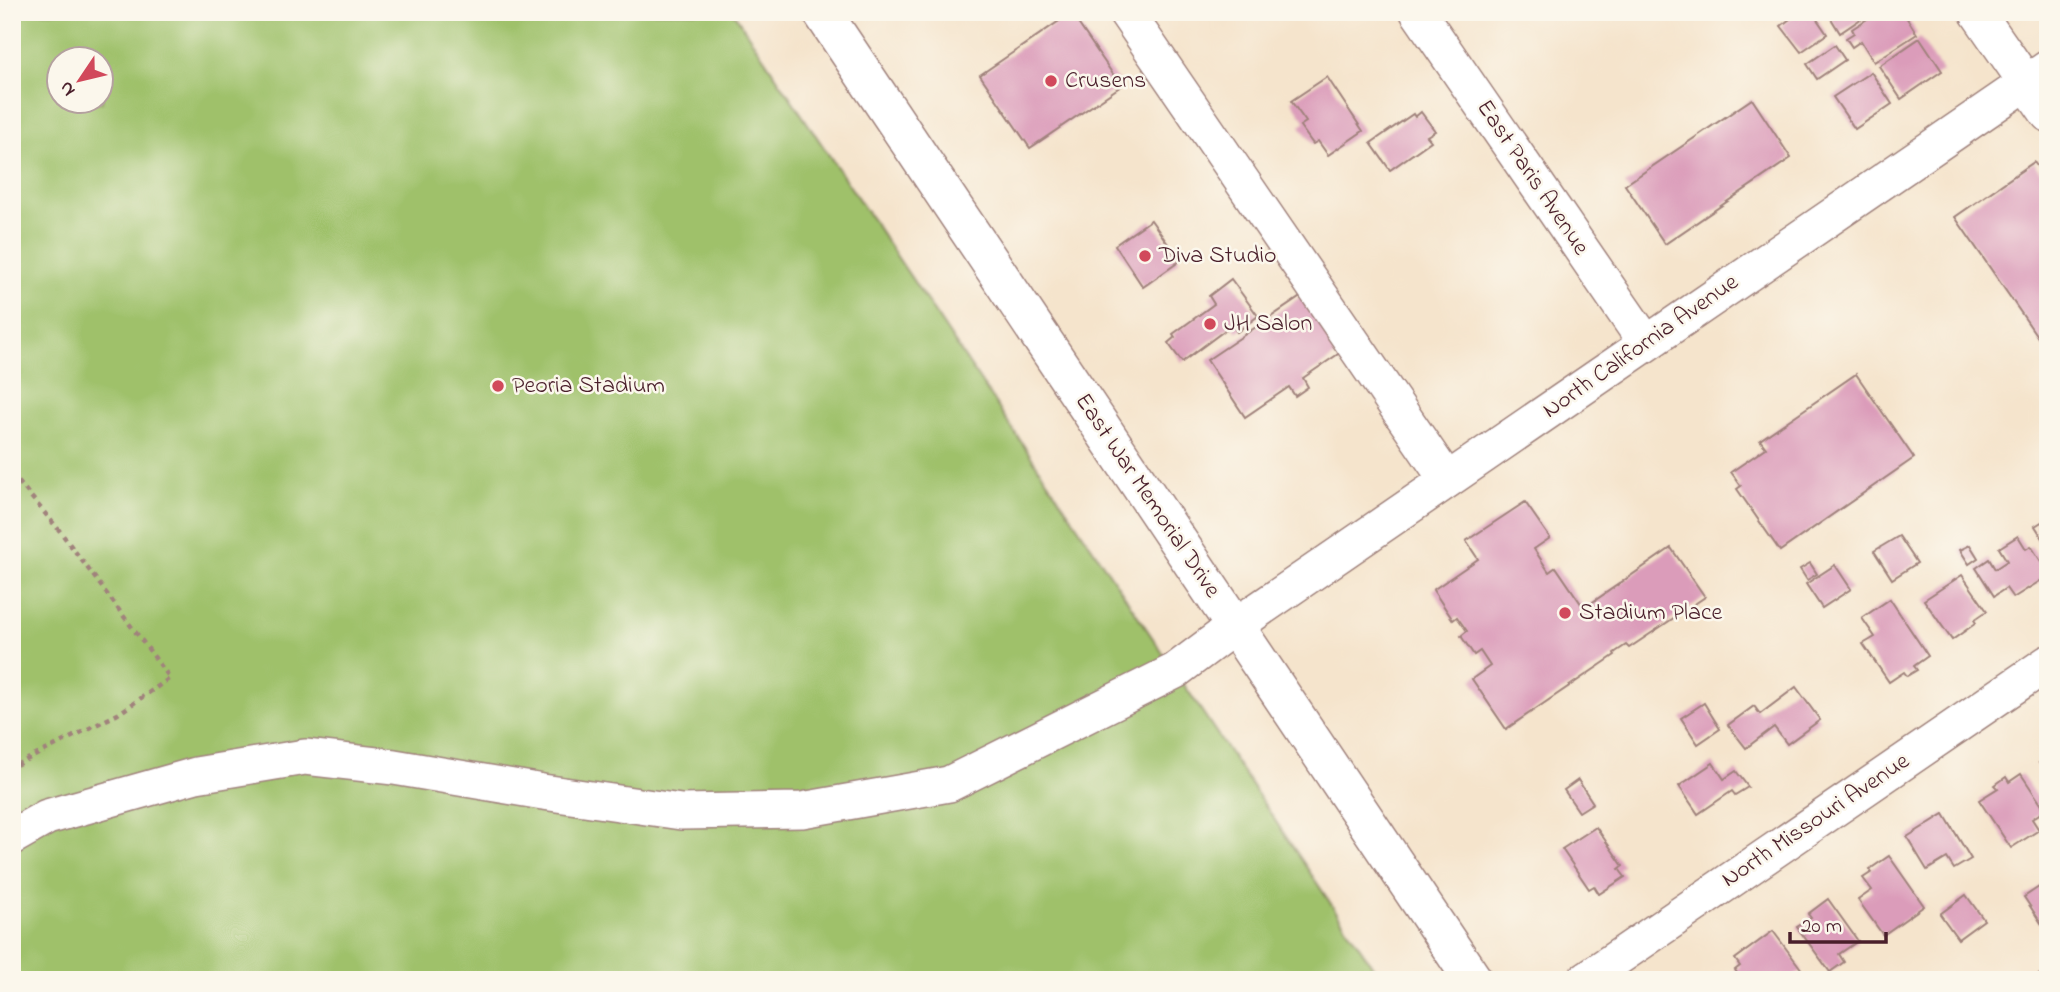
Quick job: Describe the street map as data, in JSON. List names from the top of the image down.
{
  "streets": {
    "highway": ["East War Memorial Drive"],
    "street": ["East Paris Avenue", "North California Avenue", "North Missouri Avenue"]
  },
  "crossings": [
    ["East Paris Avenue", "North California Avenue"],
    ["North California Avenue", "East War Memorial Drive"]
  ],
  "places": [
    "Crusens",
    "Diva Studio",
    "JH Salon",
    "Peoria Stadium",
    "Stadium Place"
  ],
  "scale_bar": "20 m",
  "north": "bottom left"
}
